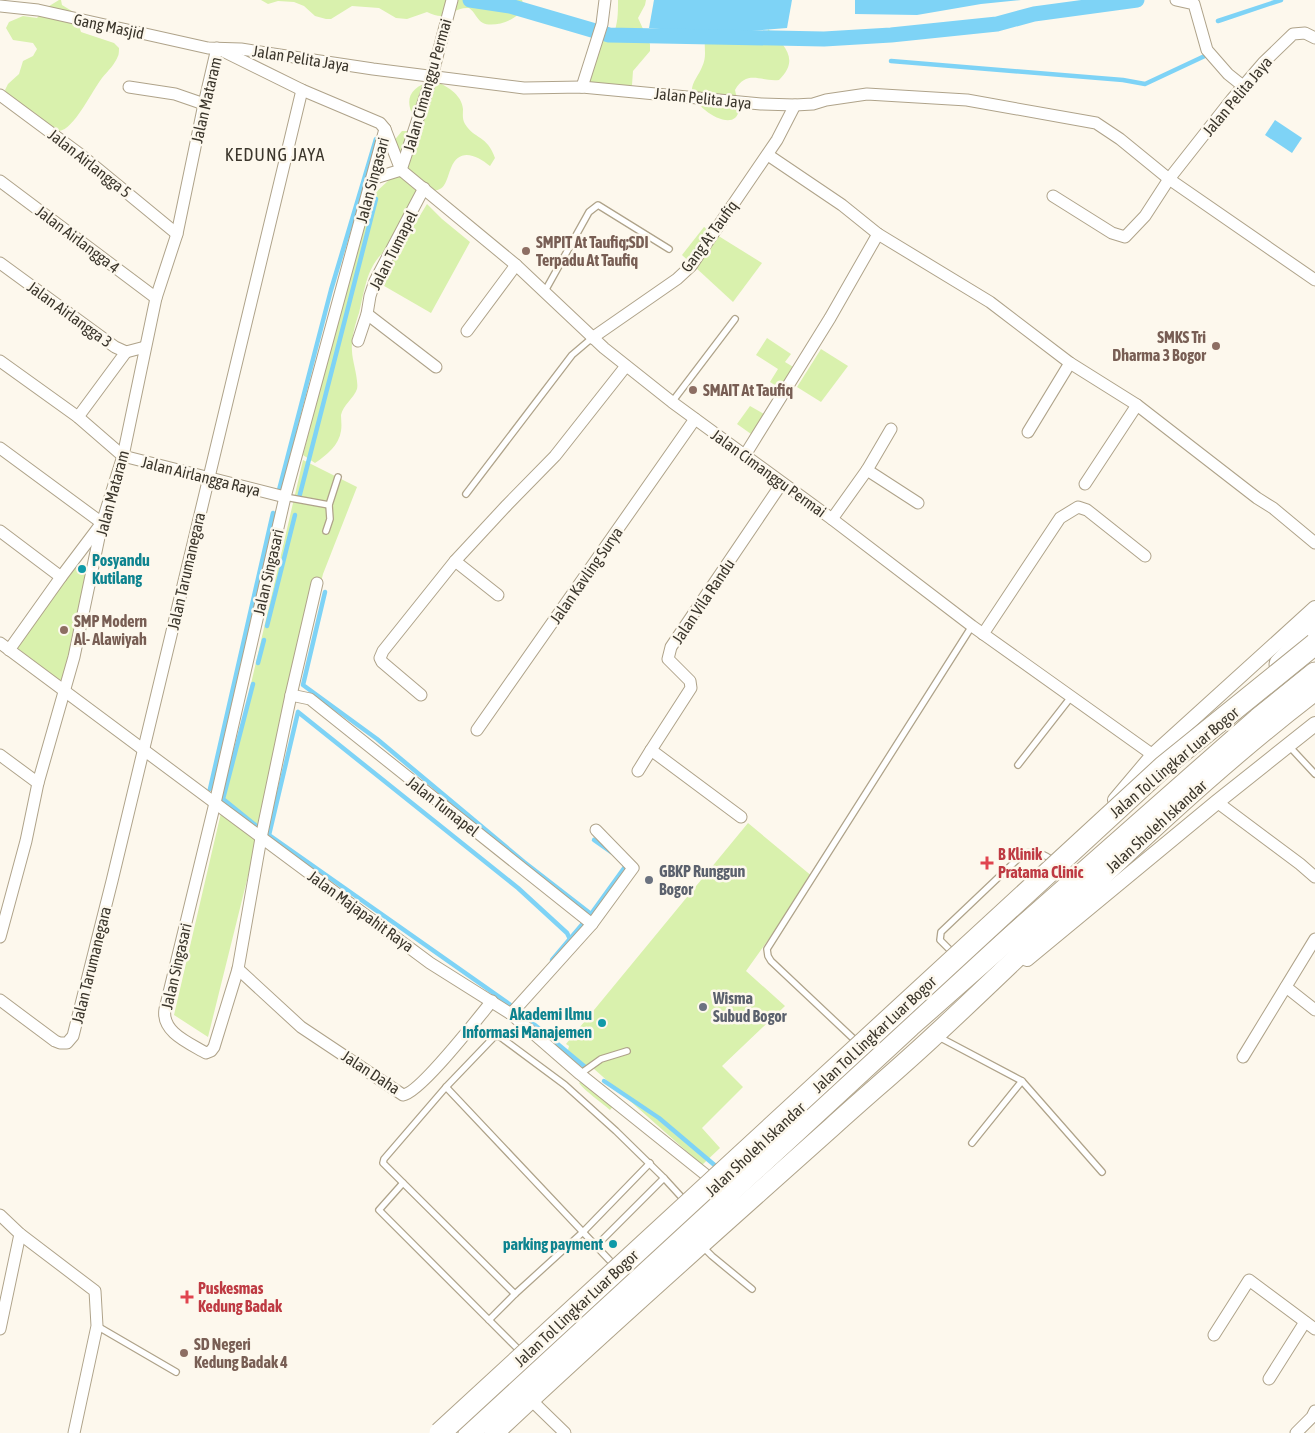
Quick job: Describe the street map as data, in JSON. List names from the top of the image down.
{
  "streets": {
    "highway": ["Jalan Tol Lingkar Luar Bogor", "Jalan Sholeh Iskandar"],
    "street": [
      "Gang Masjid",
      "Jalan Pelita Jaya",
      "Jalan Cimanggu Permai",
      "Jalan Mataram",
      "Jalan Airlangga 5",
      "Jalan Singasari",
      "Gang At Taufiq",
      "Jalan Airlangga 4",
      "Jalan Tumapel",
      "Jalan Airlangga 3",
      "Jalan Airlangga Raya",
      "Jalan Tarumanegara",
      "Jalan Kavling Surya",
      "Jalan Vila Randu",
      "Jalan Majapahit Raya",
      "Jalan Daha"
    ]
  },
  "crossings": [
    ["Gang Masjid", "Jalan Pelita Jaya"],
    ["Gang Masjid", "Jalan Mataram"],
    ["Jalan Pelita Jaya", "Jalan Cimanggu Permai"],
    ["Jalan Pelita Jaya", "Jalan Mataram"],
    ["Jalan Pelita Jaya", "Gang At Taufiq"],
    ["Jalan Cimanggu Permai", "Jalan Singasari"],
    ["Jalan Cimanggu Permai", "Gang At Taufiq"],
    ["Jalan Cimanggu Permai", "Jalan Tumapel"],
    ["Jalan Cimanggu Permai", "Jalan Kavling Surya"],
    ["Jalan Cimanggu Permai", "Jalan Vila Randu"],
    ["Jalan Mataram", "Jalan Airlangga 5"],
    ["Jalan Mataram", "Jalan Airlangga 4"],
    ["Jalan Mataram", "Jalan Airlangga 3"],
    ["Jalan Mataram", "Jalan Airlangga Raya"],
    ["Jalan Mataram", "Jalan Majapahit Raya"],
    ["Jalan Singasari", "Jalan Airlangga Raya"],
    ["Jalan Singasari", "Jalan Majapahit Raya"],
    ["Jalan Singasari", "Jalan Daha"],
    ["Jalan Airlangga Raya", "Jalan Tarumanegara"],
    ["Jalan Tarumanegara", "Jalan Majapahit Raya"],
    ["Jalan Sholeh Iskandar", "Jalan Majapahit Raya"],
    ["Jalan Majapahit Raya", "Jalan Daha"]
  ],
  "districts": ["KEDUNG JAYA"],
  "places": {
    "other": [
      "SMPIT At Taufiq;SDI Terpadu At Taufiq",
      "SMKS Tri Dharma 3 Bogor",
      "SMAIT At Taufiq",
      "Posyandu Kutilang",
      "SMP Modern Al- Alawiyah",
      "GBKP Runggun Bogor",
      "Wisma Subud Bogor",
      "Akademi Ilmu Informasi Manajemen",
      "parking payment",
      "SD Negeri Kedung Badak 4"
    ],
    "health": ["B Klinik Pratama Clinic", "Puskesmas Kedung Badak"]
  }
}
